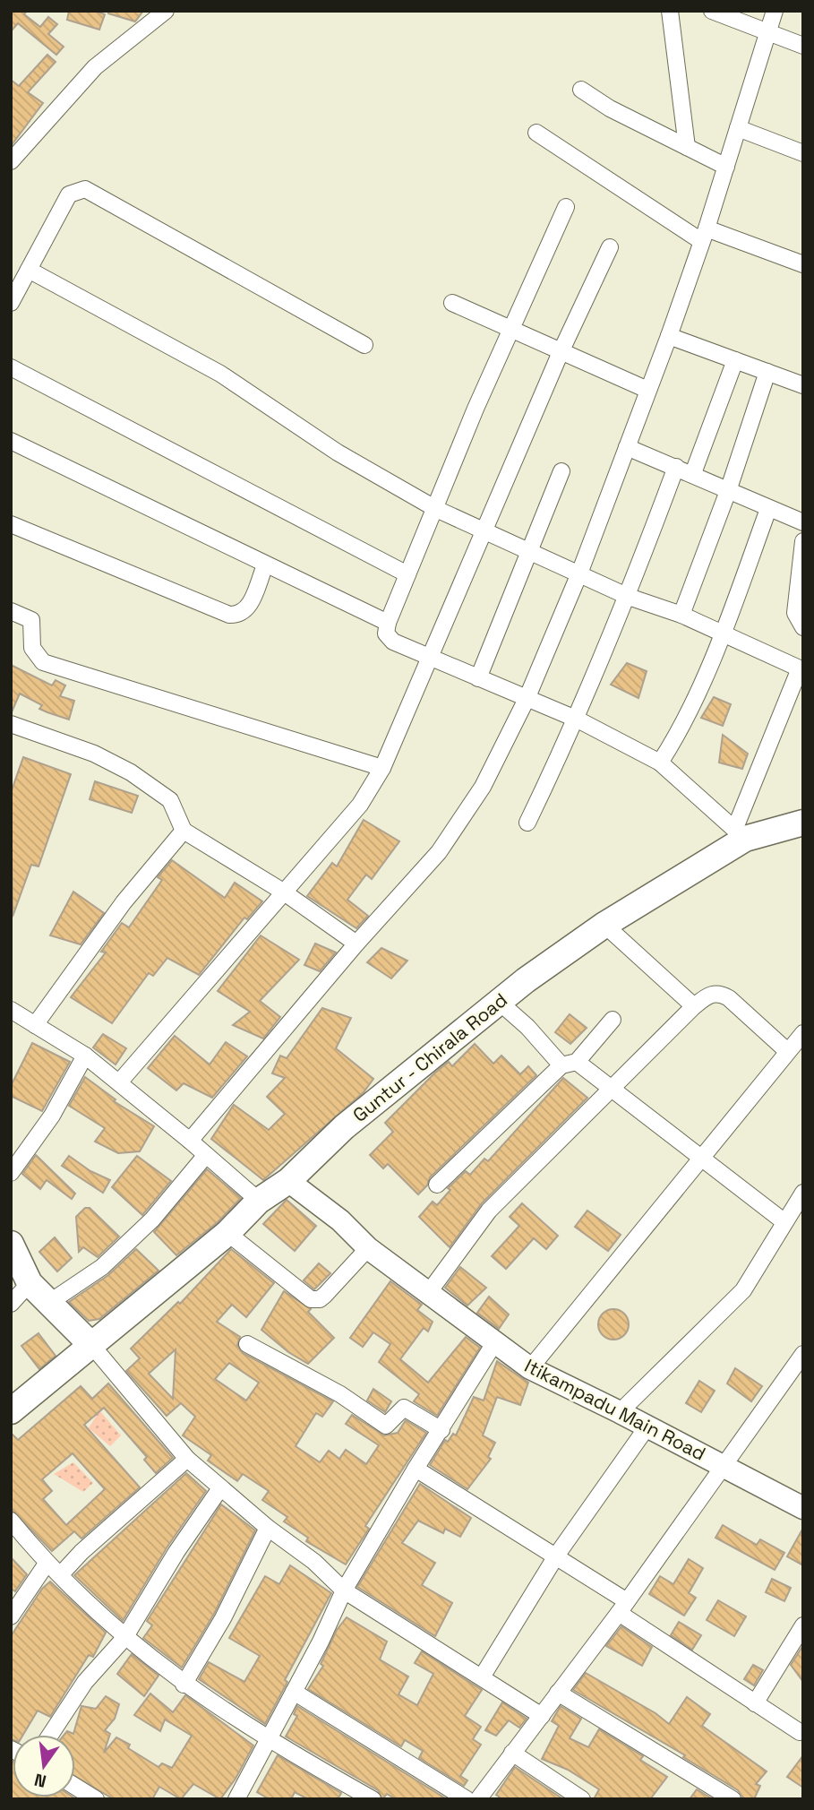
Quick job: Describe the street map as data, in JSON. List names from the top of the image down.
{
  "streets": {
    "main road": ["Guntur - Chirala Road"],
    "street": ["Itikampadu Main Road"]
  },
  "crossings": [
    ["Guntur - Chirala Road", "Itikampadu Main Road"]
  ],
  "north": "bottom"
}
